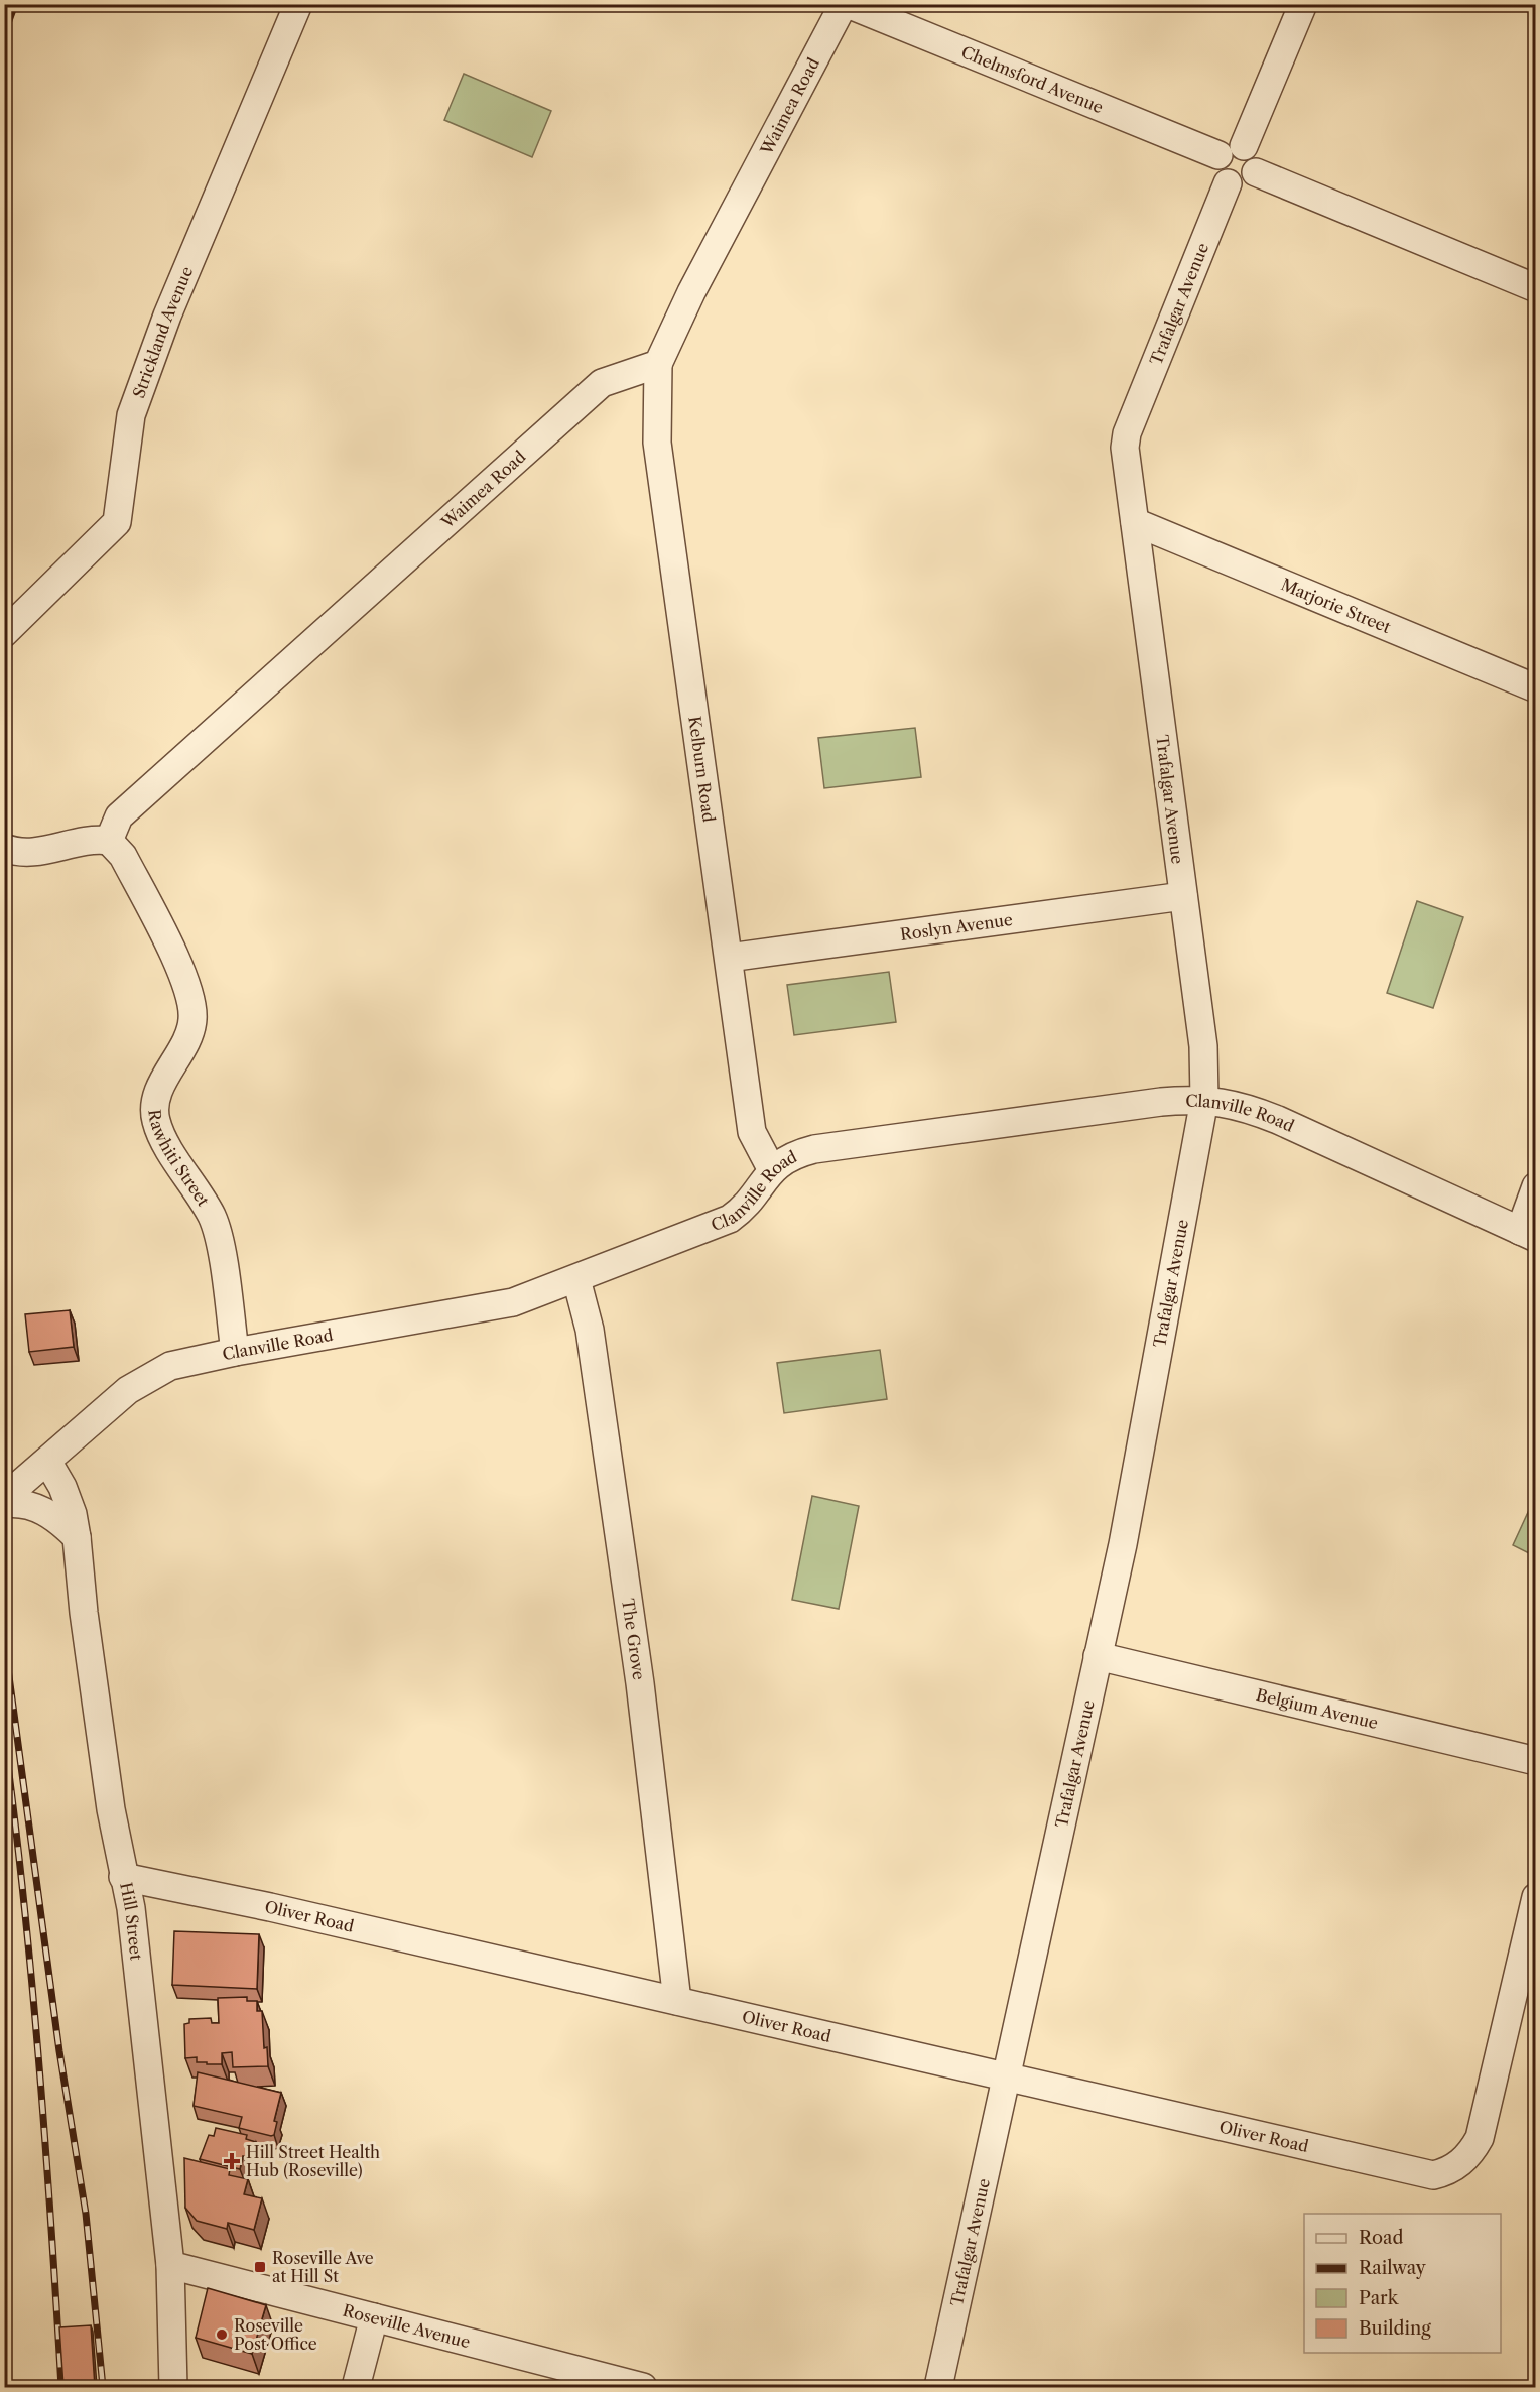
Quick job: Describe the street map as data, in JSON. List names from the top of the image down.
{
  "streets": {
    "street": [
      "Chelmsford Avenue",
      "Waimea Road",
      "Trafalgar Avenue",
      "Strickland Avenue",
      "Marjorie Street",
      "Kelburn Road",
      "Roslyn Avenue",
      "Clanville Road",
      "Rawhiti Street",
      "The Grove",
      "Belgium Avenue",
      "Oliver Road",
      "Hill Street",
      "Roseville Avenue"
    ]
  },
  "crossings": [
    ["Chelmsford Avenue", "Waimea Road"],
    ["Chelmsford Avenue", "Trafalgar Avenue"],
    ["Waimea Road", "Kelburn Road"],
    ["Waimea Road", "Rawhiti Street"],
    ["Trafalgar Avenue", "Marjorie Street"],
    ["Trafalgar Avenue", "Roslyn Avenue"],
    ["Trafalgar Avenue", "Clanville Road"],
    ["Trafalgar Avenue", "Belgium Avenue"],
    ["Trafalgar Avenue", "Oliver Road"],
    ["Kelburn Road", "Roslyn Avenue"],
    ["Kelburn Road", "Clanville Road"],
    ["Clanville Road", "Rawhiti Street"],
    ["Clanville Road", "The Grove"],
    ["Clanville Road", "Hill Street"],
    ["The Grove", "Oliver Road"],
    ["Oliver Road", "Hill Street"],
    ["Hill Street", "Roseville Avenue"]
  ],
  "places": {
    "health": ["Hill Street Health Hub (Roseville)"],
    "transit": ["Roseville Ave at Hill St"],
    "other": ["Roseville Post Office"]
  },
  "legend": [
    "Road",
    "Railway",
    "Park",
    "Building"
  ]
}
